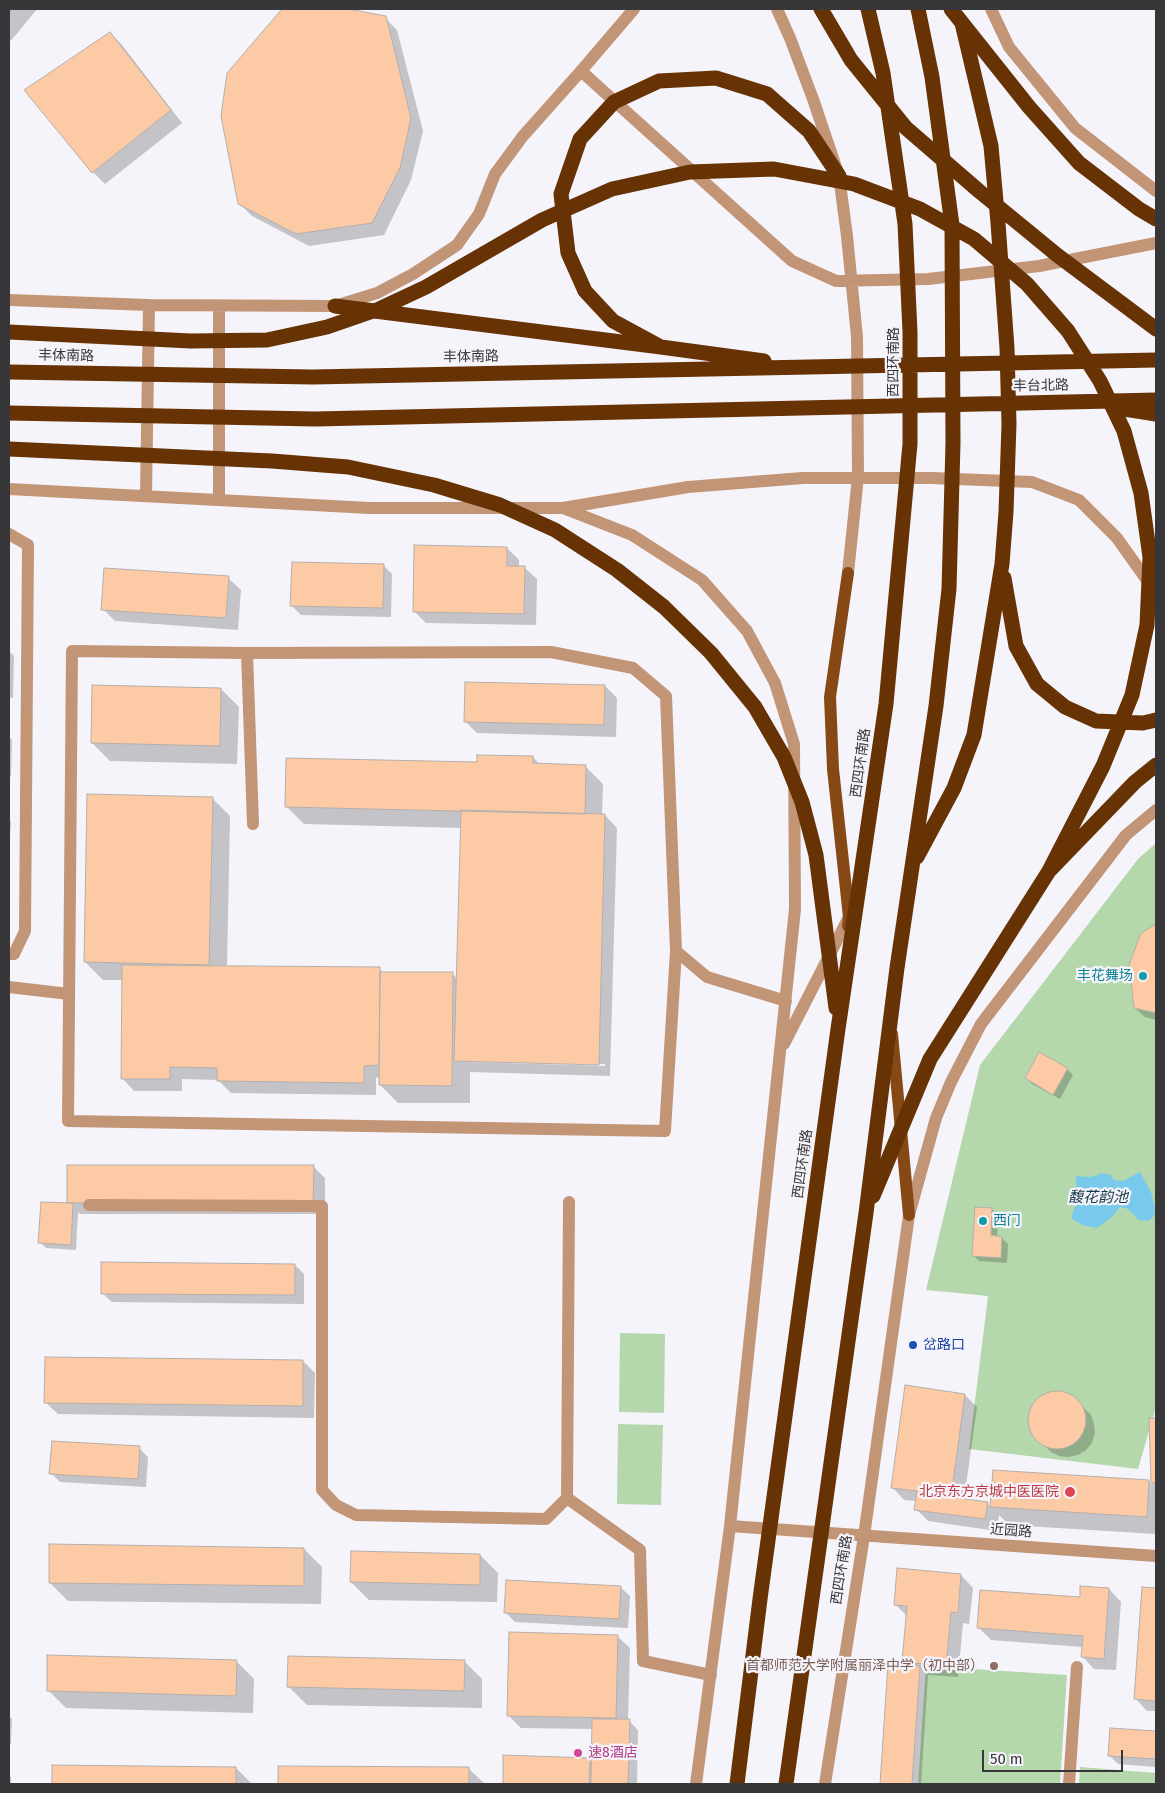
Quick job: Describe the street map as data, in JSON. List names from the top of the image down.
{
  "streets": {
    "highway": ["丰体南路", "西四环南路", "丰台北路"],
    "street": ["近园路"]
  },
  "crossings": [
    ["丰体南路", "丰台北路"],
    ["西四环南路", "近园路"]
  ],
  "water": ["馥花韵池"],
  "places": [
    "丰花舞场",
    "西门",
    "岔路口",
    "北京东方京城中医医院",
    "首都师范大学附属丽泽中学（初中部）",
    "速8酒店"
  ],
  "scale_bar": "50 m"
}
